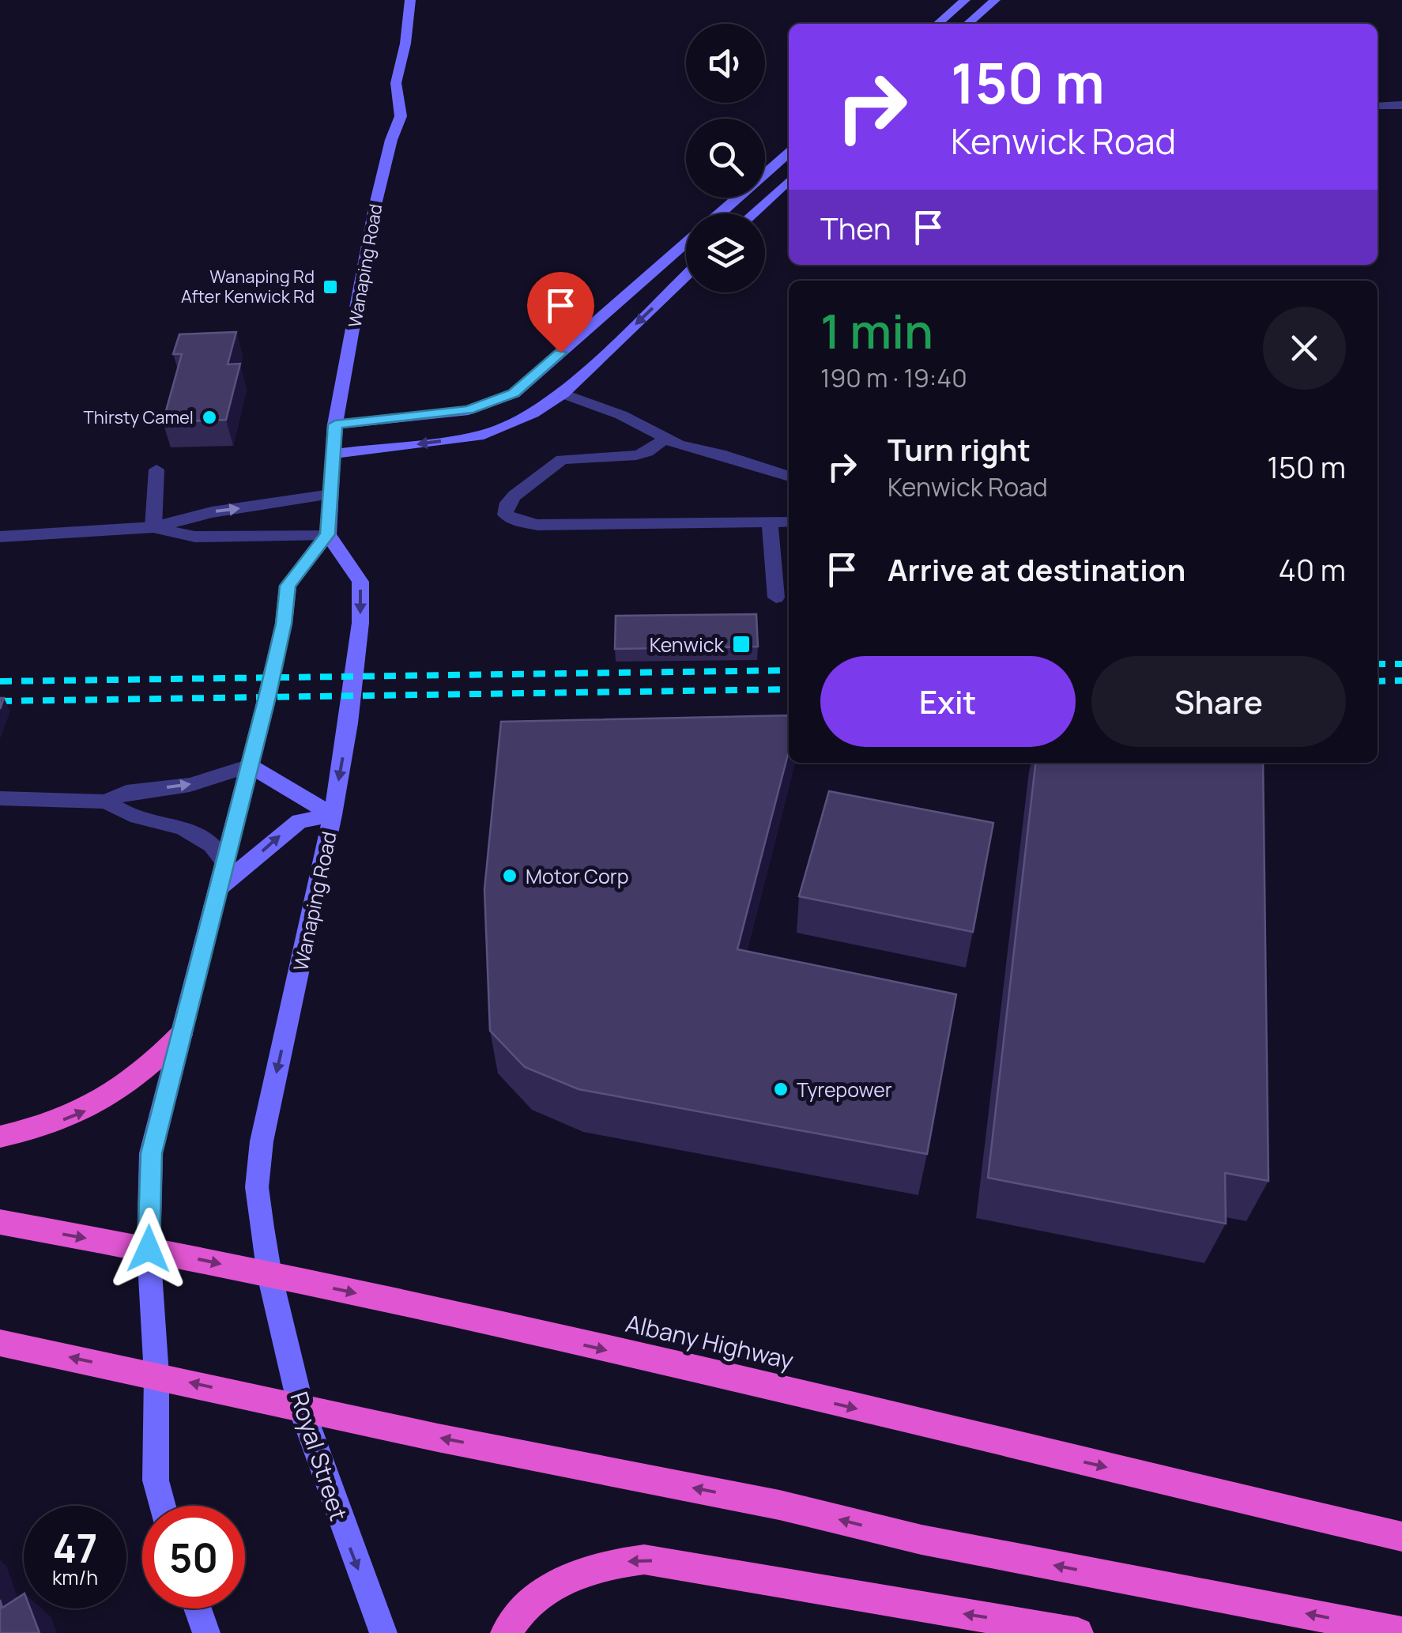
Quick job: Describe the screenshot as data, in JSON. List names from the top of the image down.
{
  "streets": {
    "highway": ["Albany Highway"],
    "main road": ["Wanaping Road", "Royal Street"]
  },
  "crossings": [
    ["Wanaping Road", "Albany Highway"],
    ["Wanaping Road", "Royal Street"],
    ["Albany Highway", "Royal Street"]
  ],
  "one_way": ["Royal Street"],
  "places": {
    "transit": ["Wanaping Rd After Kenwick Rd", "Kenwick"],
    "other": ["Thirsty Camel", "Motor Corp", "Tyrepower"]
  },
  "page": {
    "turn": ["150 m", "Kenwick Road"],
    "then": "Then",
    "heading": ["1 min", "190 m · 19:40"],
    "list": [
      {
        "name": "Turn right",
        "note": "Kenwick Road",
        "value": "150 m"
      },
      {
        "name": "Arrive at destination",
        "value": "40 m"
      }
    ],
    "buttons": ["Exit", "Share"],
    "speed": "47 km/h",
    "limit": "50"
  }
}
